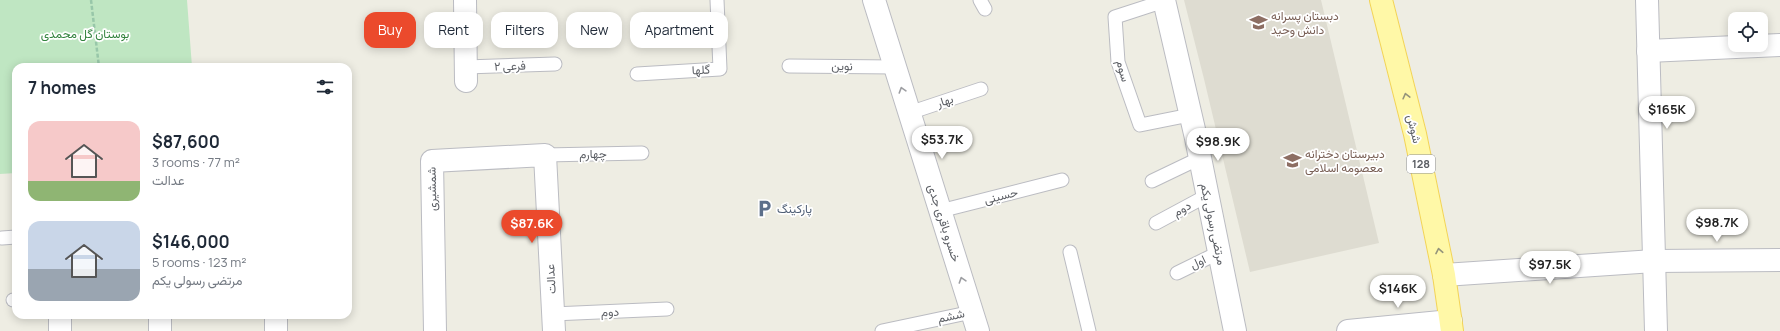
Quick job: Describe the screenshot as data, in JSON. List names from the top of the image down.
{
  "streets": {
    "main road": ["شوش", "128"],
    "street": [
      "شمشیری",
      "خسرو باقری جدی",
      "مرتضی رسولی یکم",
      "عدالت"
    ],
    "lane": [
      "فرعی ۲",
      "نوین",
      "گلها",
      "سوم",
      "بهار",
      "چهارم",
      "حسینی",
      "دوم",
      "اول",
      "ششم"
    ]
  },
  "crossings": [
    ["نوین", "خسرو باقری جدی"],
    ["سوم", "مرتضی رسولی یکم"],
    ["بهار", "خسرو باقری جدی"],
    ["چهارم", "شمشیری"],
    ["چهارم", "عدالت"],
    ["شمشیری", "عدالت"],
    ["حسینی", "خسرو باقری جدی"],
    ["دوم", "مرتضی رسولی یکم"],
    ["دوم", "عدالت"],
    ["خسرو باقری جدی", "ششم"],
    ["مرتضی رسولی یکم", "اول"]
  ],
  "one_way": ["شوش", "خسرو باقری جدی"],
  "parks": ["بوستان گل محمدی"],
  "places": {
    "school or university": ["دبستان پسرانه دانش وحید", "دبیرستان دخترانه معصومه اسلامی"],
    "parking": ["پارکینگ"]
  },
  "page": {
    "chip": [
      "Buy",
      "Rent",
      "Filters",
      "New",
      "Apartment"
    ],
    "heading": "7 homes",
    "price": [
      "$165K",
      "$53.7K",
      "$98.9K",
      "$98.7K",
      "$87.6K",
      "$97.5K",
      "$146K"
    ],
    "list": [
      {
        "name": "$87,600",
        "note": "3 rooms · 77 m² · عدالت"
      },
      {
        "name": "$146,000",
        "note": "5 rooms · 123 m² · مرتضی رسولی یکم"
      }
    ]
  }
}
